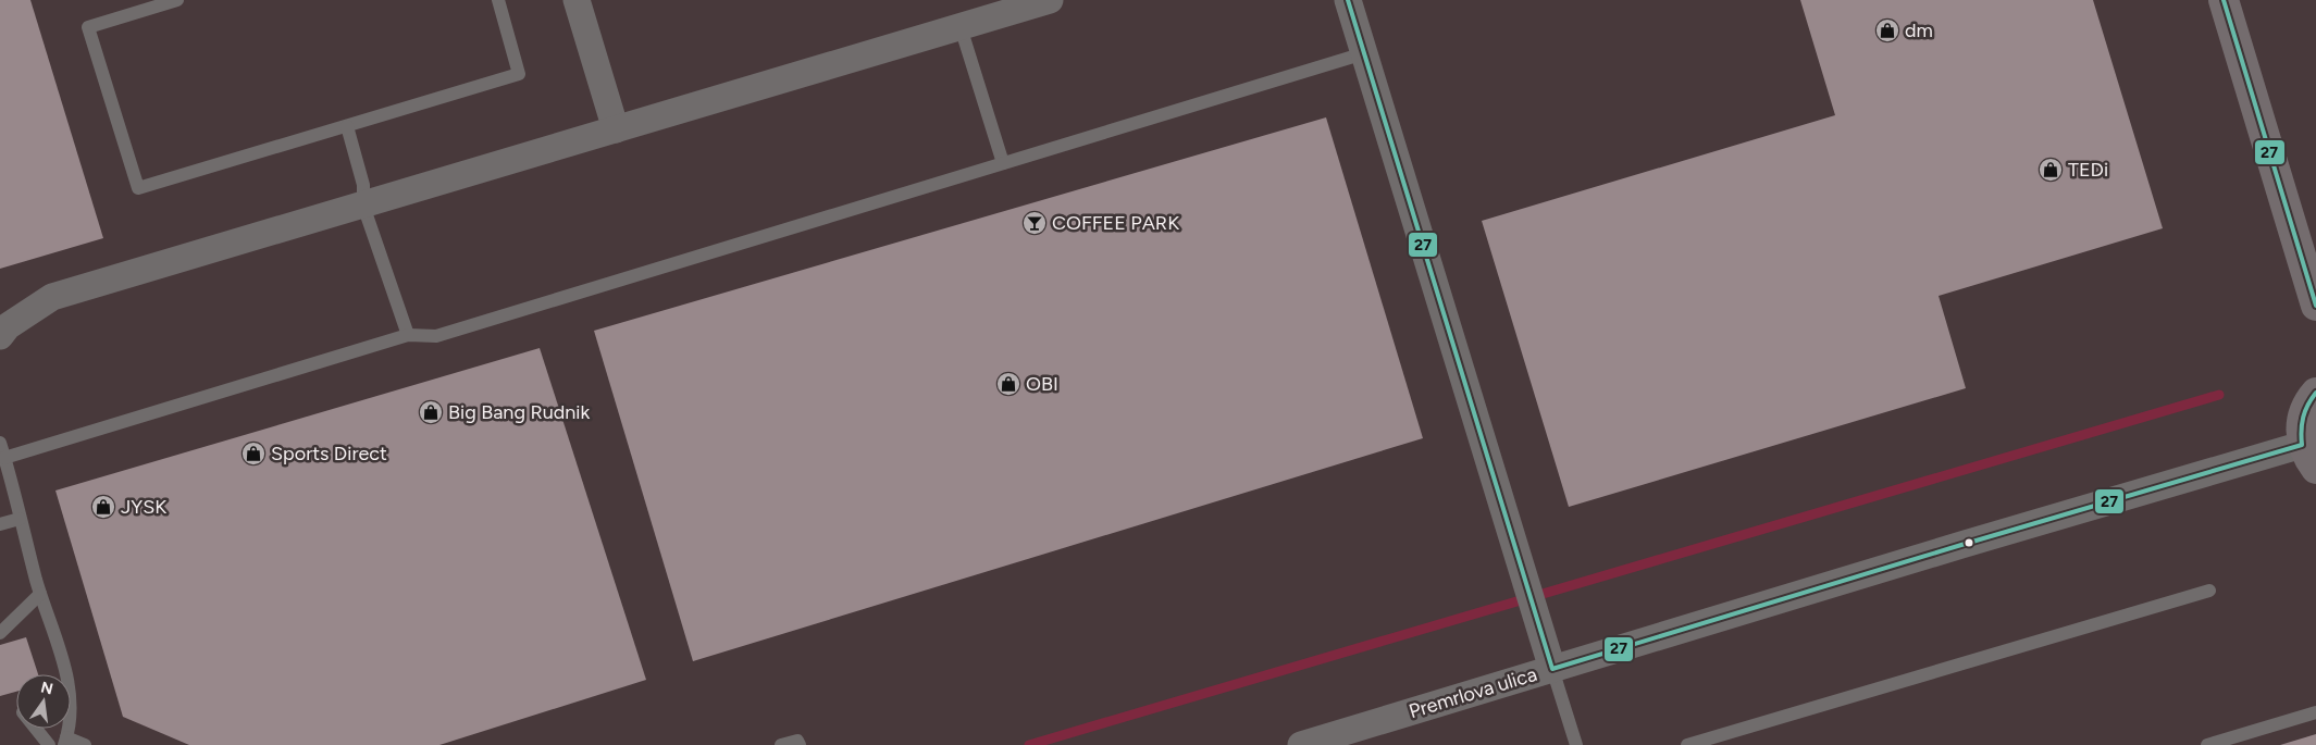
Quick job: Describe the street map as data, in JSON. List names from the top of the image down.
{
  "streets": {
    "street": ["Premrlova ulica"]
  },
  "places": {
    "shop": [
      "dm",
      "TEDi",
      "OBI",
      "Big Bang Rudnik",
      "Sports Direct",
      "JYSK"
    ],
    "bar": ["COFFEE PARK"]
  },
  "lines": ["transit line 27"],
  "north": "top"
}
